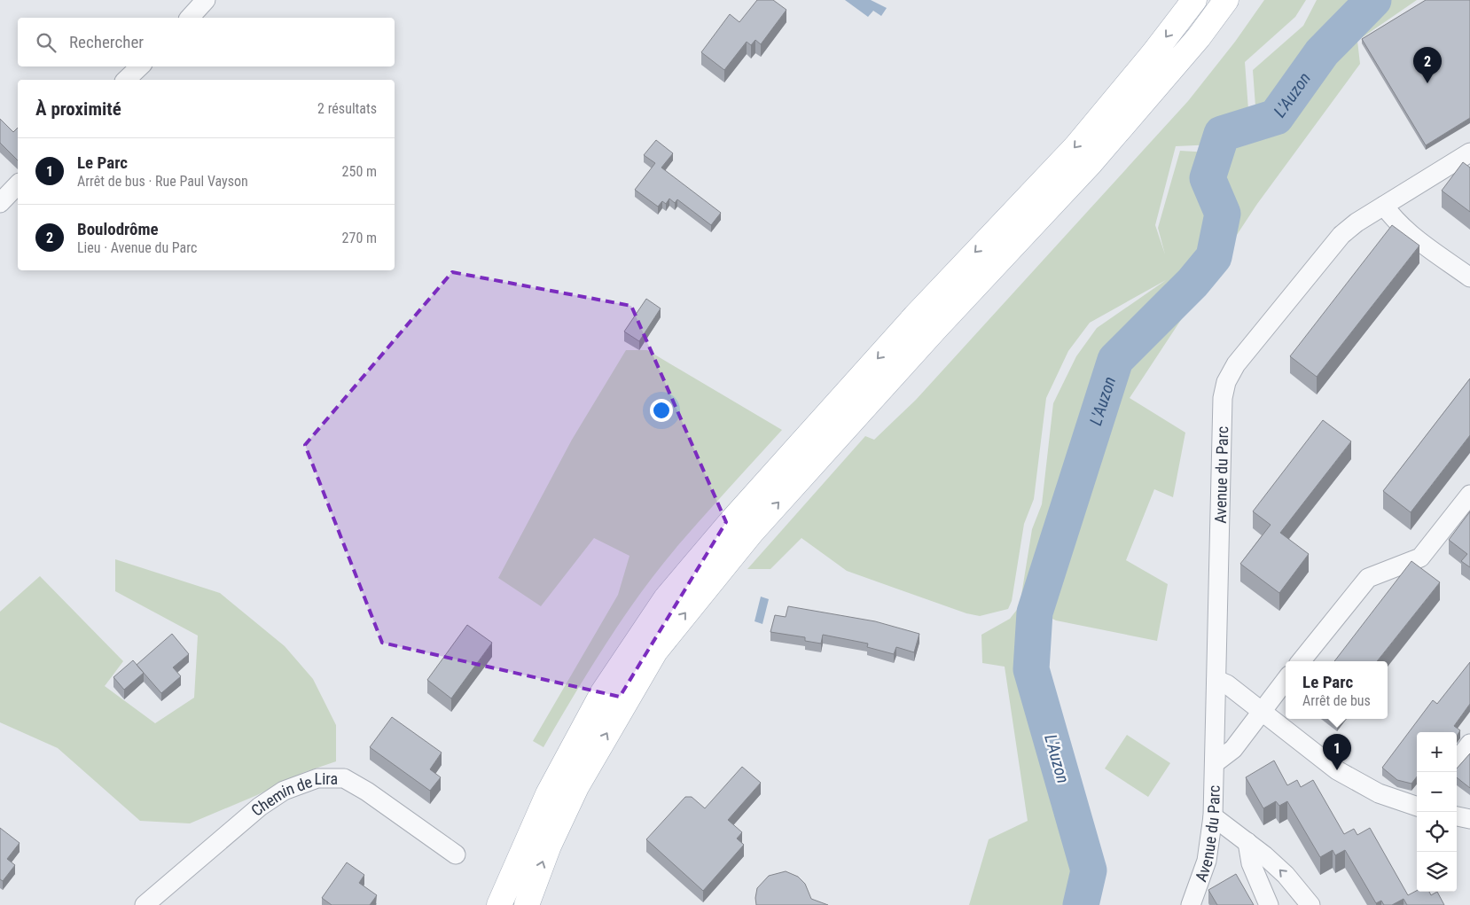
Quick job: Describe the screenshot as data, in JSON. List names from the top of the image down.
{
  "streets": {
    "street": ["Avenue du Parc", "Chemin de Lira"]
  },
  "water": ["L'Auzon"],
  "page": {
    "search": "Rechercher",
    "pins": ["2", "1"],
    "heading": ["À proximité", "2 résultats"],
    "list": [
      {
        "mark": "1",
        "name": "Le Parc",
        "note": "Arrêt de bus · Rue Paul Vayson",
        "value": "250 m"
      },
      {
        "mark": "2",
        "name": "Boulodrôme",
        "note": "Lieu · Avenue du Parc",
        "value": "270 m"
      }
    ],
    "popup": ["Le Parc", "Arrêt de bus"],
    "map_buttons": ["+", "−"]
  }
}
